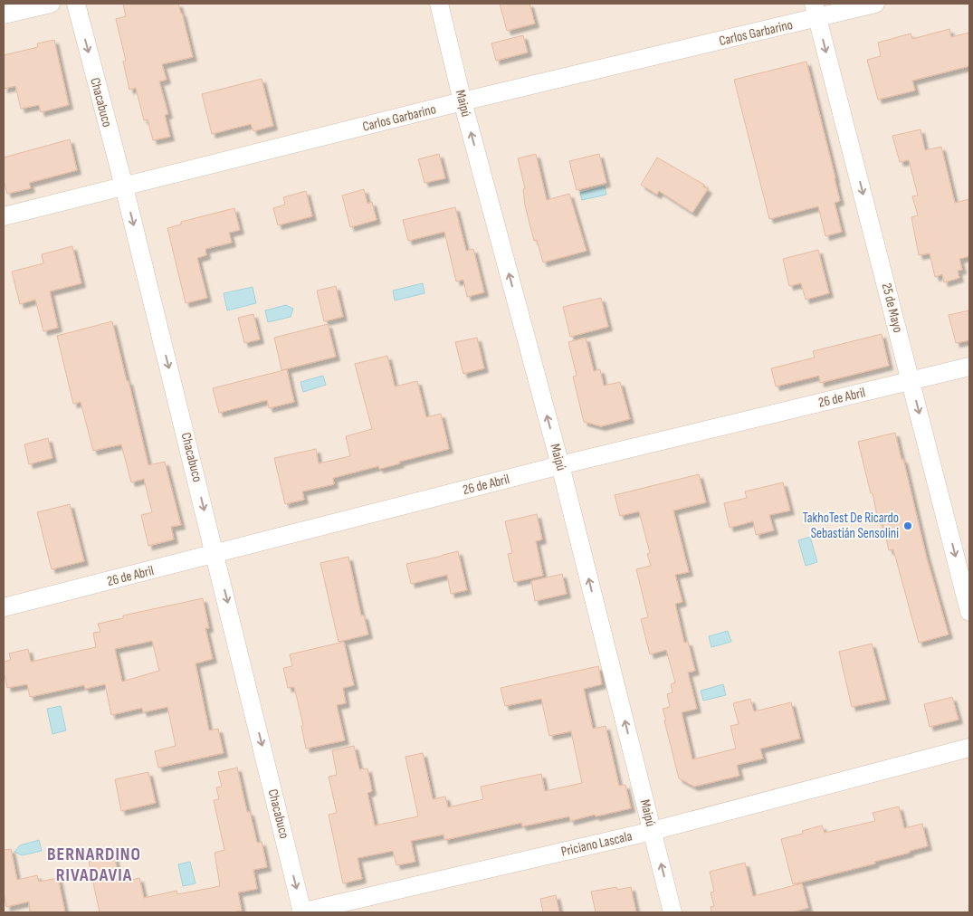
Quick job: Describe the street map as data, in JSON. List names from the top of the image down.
{
  "streets": {
    "street": [
      "Carlos Garbarino",
      "Chacabuco",
      "Maipú",
      "25 de Mayo",
      "26 de Abril",
      "Priciano Lascala"
    ]
  },
  "crossings": [
    ["Carlos Garbarino", "Chacabuco"],
    ["Carlos Garbarino", "Maipú"],
    ["Carlos Garbarino", "25 de Mayo"],
    ["Chacabuco", "26 de Abril"],
    ["Chacabuco", "Priciano Lascala"],
    ["Maipú", "26 de Abril"],
    ["Maipú", "Priciano Lascala"],
    ["25 de Mayo", "26 de Abril"]
  ],
  "one_way": ["Chacabuco", "Maipú", "25 de Mayo"],
  "districts": ["BERNARDINO RIVADAVIA"],
  "places": ["TakhoTest De Ricardo Sebastián Sensolini"]
}
